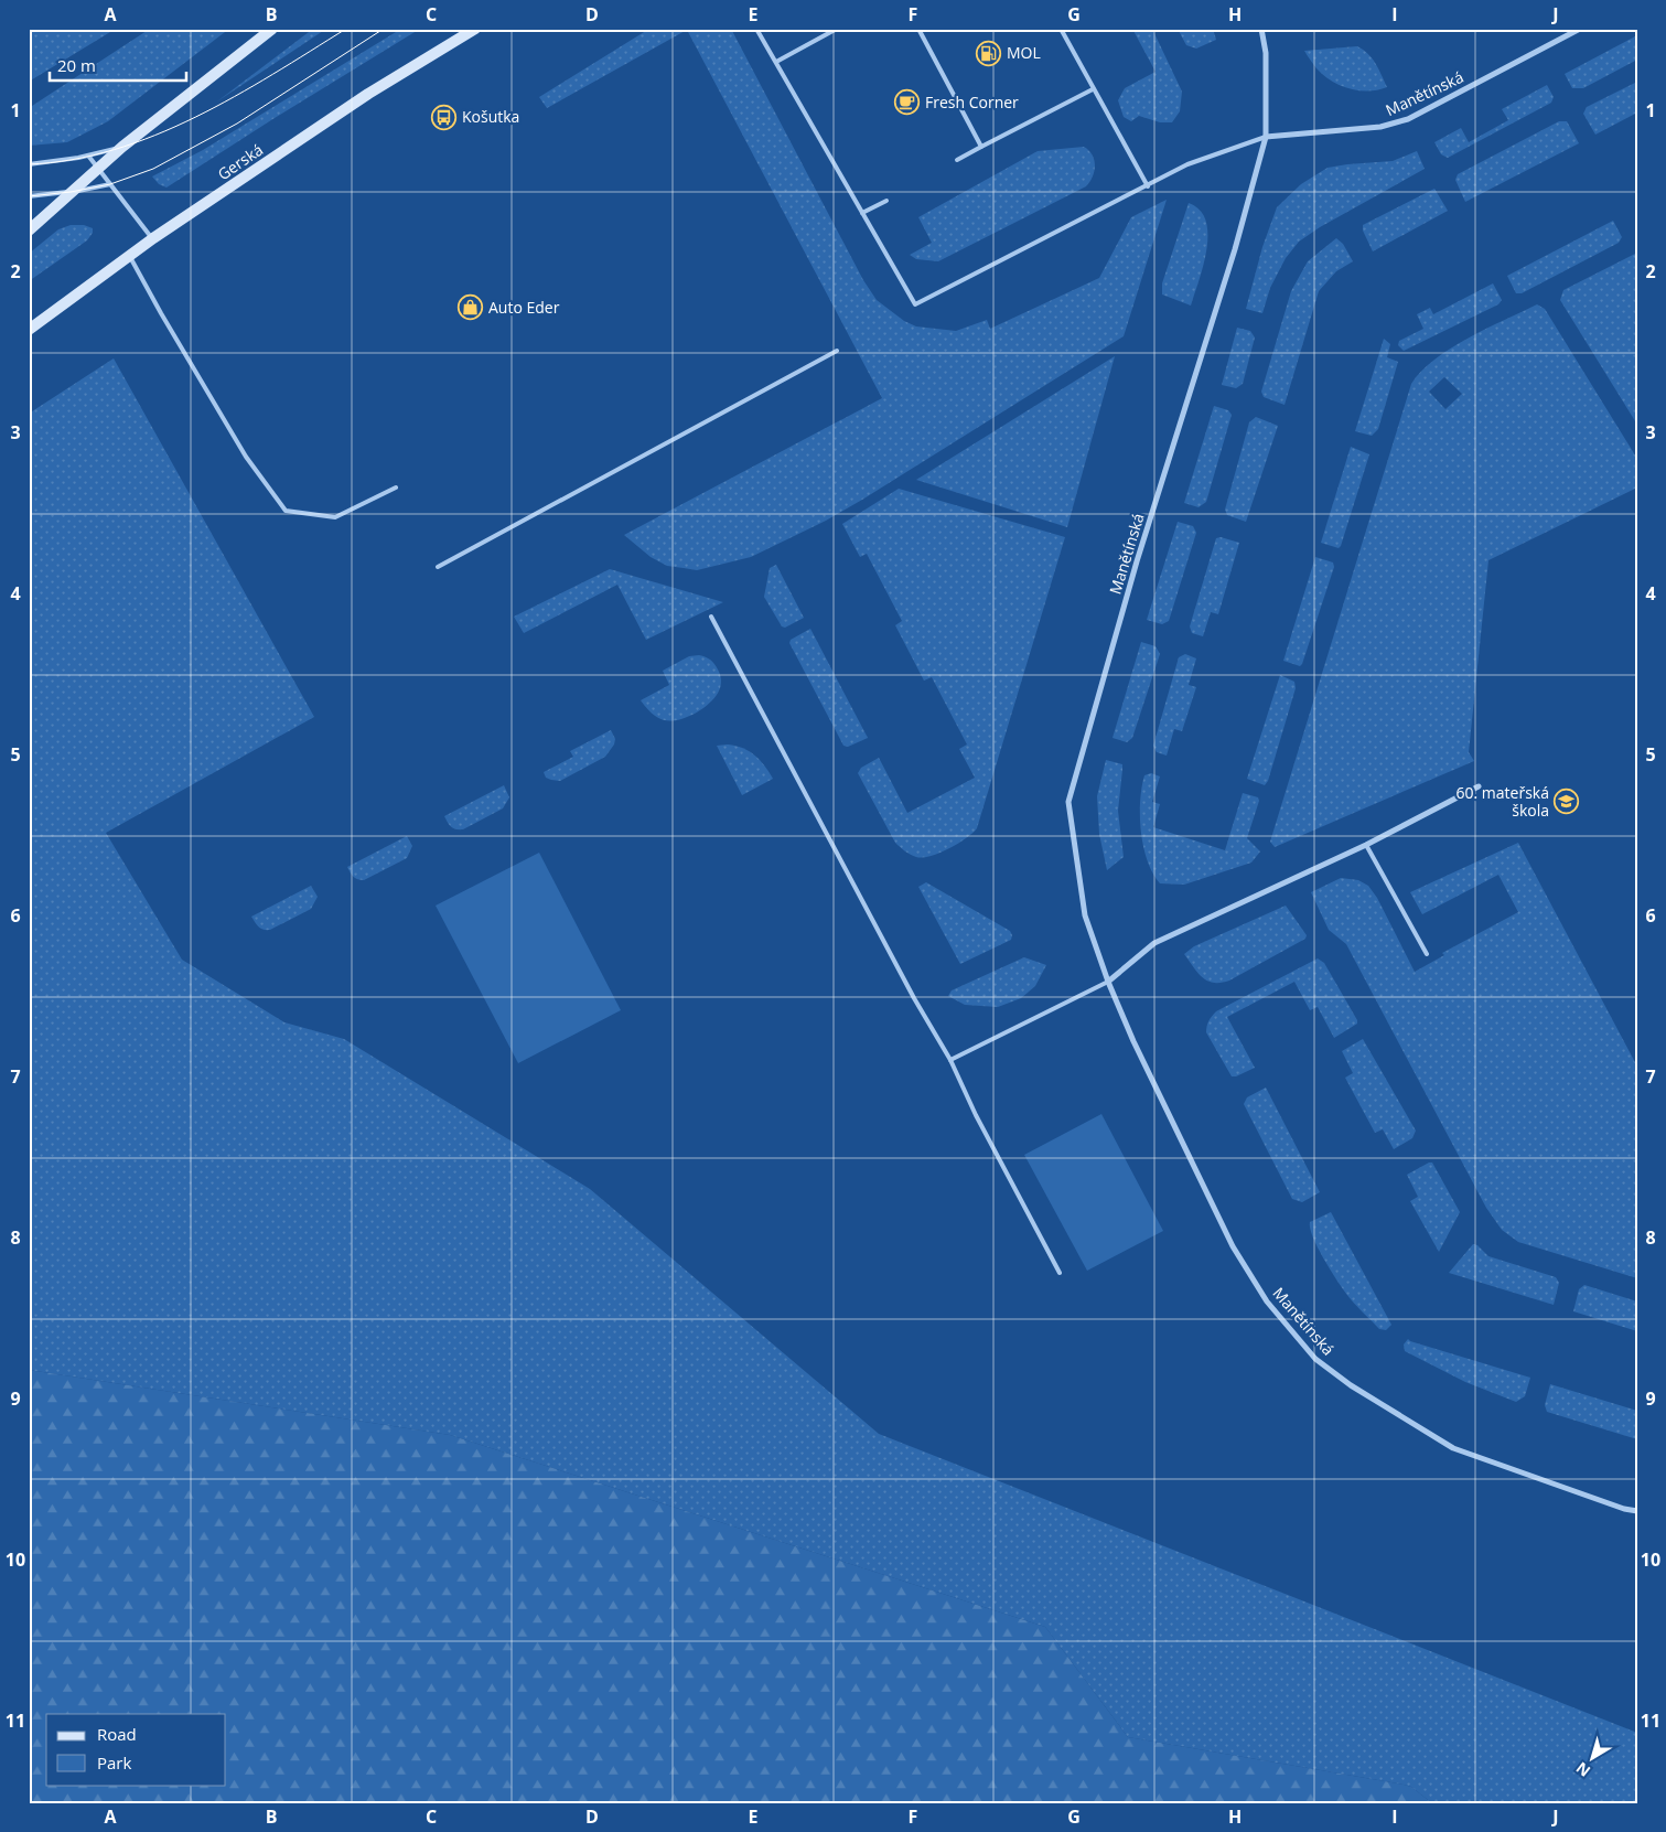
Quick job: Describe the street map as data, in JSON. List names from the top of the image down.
{
  "streets": {
    "street": ["Manětínská", "Gerská"]
  },
  "places": {
    "fuel station": ["MOL"],
    "cafe": ["Fresh Corner"],
    "bus stop": ["Košutka"],
    "shop": ["Auto Eder"],
    "school or university": ["60. mateřská škola"]
  },
  "legend": ["Road", "Park"],
  "scale_bar": "20 m",
  "north": "bottom left",
  "grid": {
    "columns": [
      "A",
      "B",
      "C",
      "D",
      "E",
      "F",
      "G",
      "H",
      "I",
      "J"
    ],
    "rows": [
      "1",
      "2",
      "3",
      "4",
      "5",
      "6",
      "7",
      "8",
      "9",
      "10",
      "11"
    ]
  }
}
